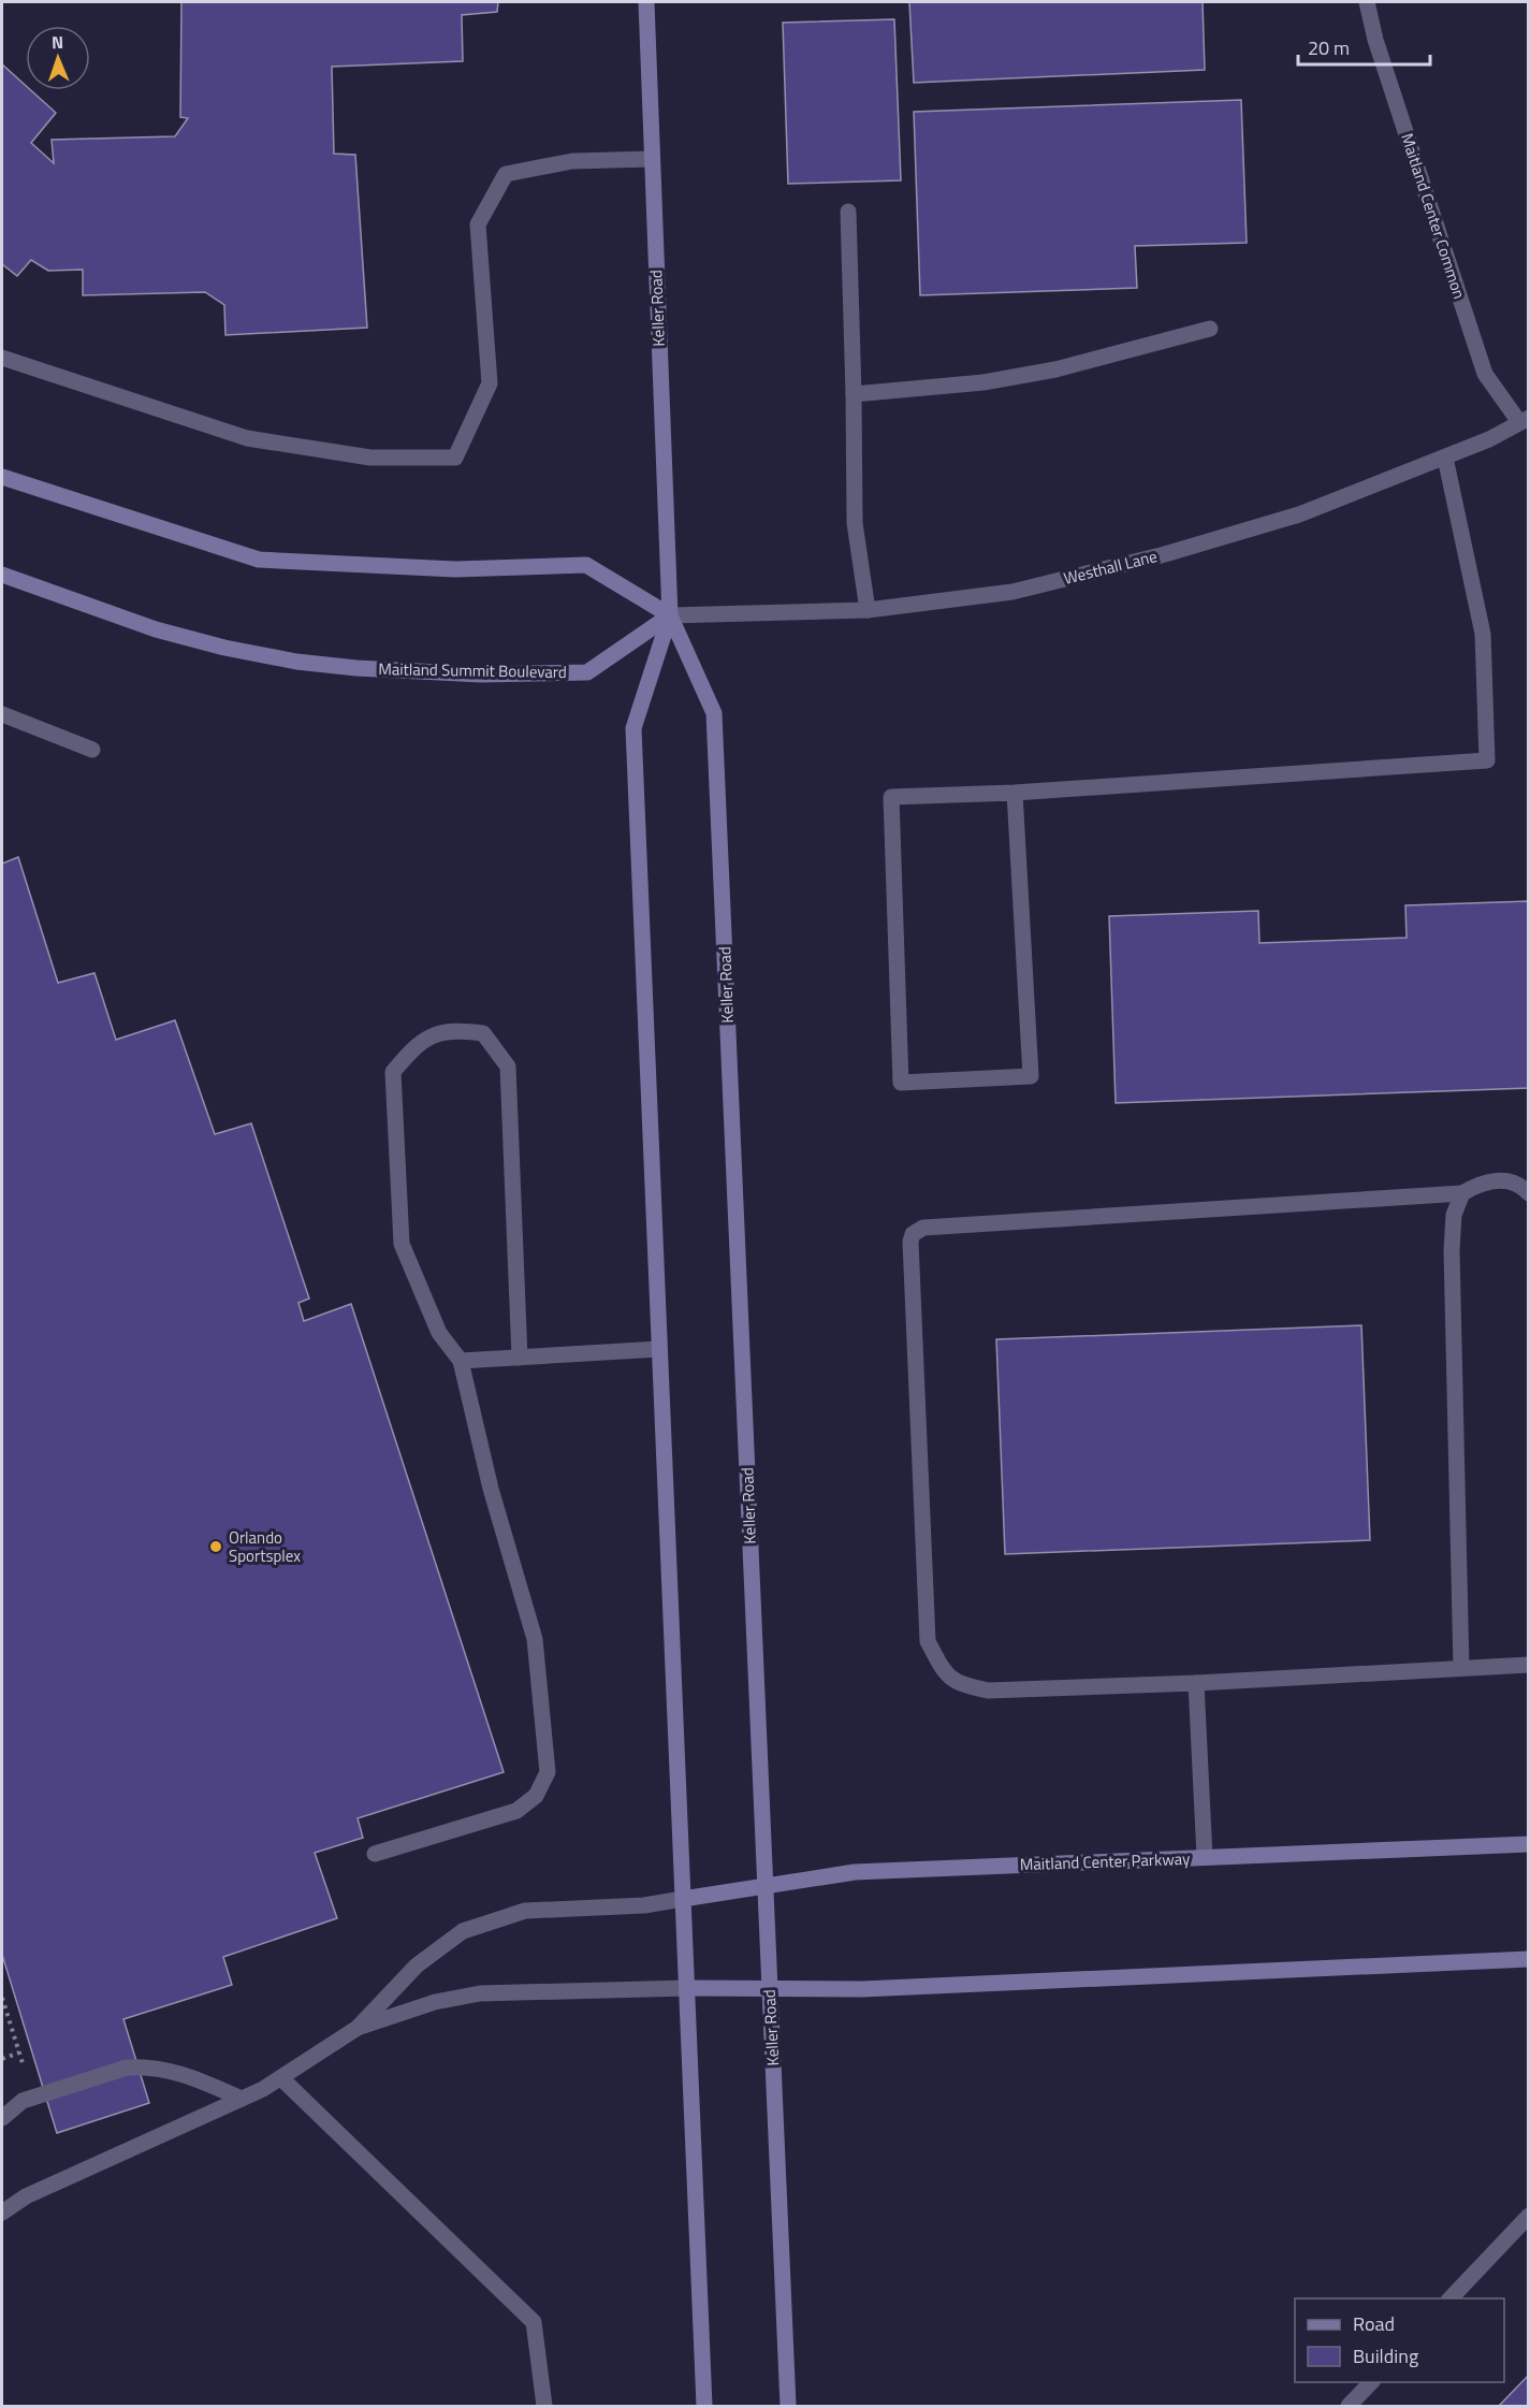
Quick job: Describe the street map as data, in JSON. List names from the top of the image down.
{
  "streets": {
    "street": [
      "Maitland Center Common",
      "Keller Road",
      "Westhall Lane",
      "Maitland Summit Boulevard",
      "Maitland Center Parkway"
    ]
  },
  "crossings": [
    ["Maitland Center Common", "Westhall Lane"],
    ["Keller Road", "Westhall Lane"],
    ["Keller Road", "Maitland Summit Boulevard"],
    ["Keller Road", "Maitland Center Parkway"],
    ["Westhall Lane", "Maitland Summit Boulevard"]
  ],
  "places": ["Orlando Sportsplex"],
  "legend": ["Road", "Building"],
  "scale_bar": "20 m",
  "north": "top"
}
